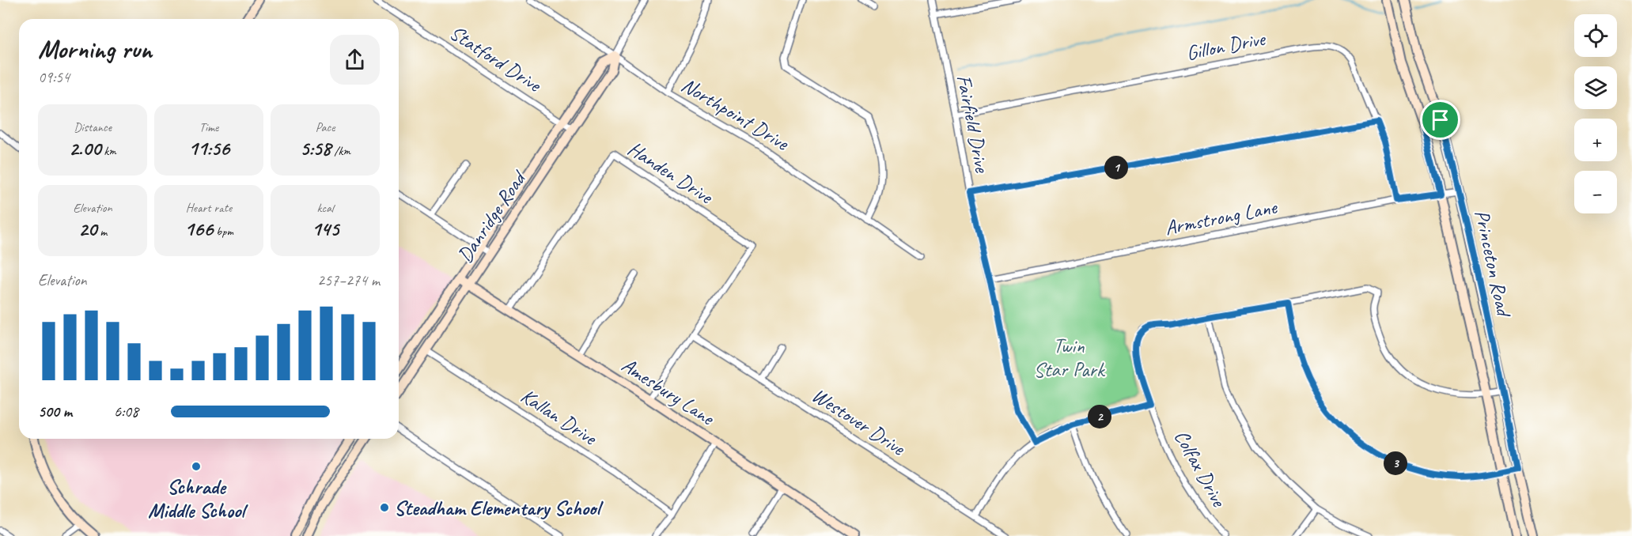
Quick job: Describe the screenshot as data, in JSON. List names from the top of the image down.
{
  "streets": {
    "street": [
      "Gillon Drive",
      "Statford Drive",
      "Northpoint Drive",
      "Fairfield Drive",
      "Handen Drive",
      "Danridge Road",
      "Armstrong Lane",
      "Princeton Road",
      "Amesbury Lane",
      "Kallan Drive",
      "Westover Drive",
      "Colfax Drive"
    ]
  },
  "crossings": [
    ["Gillon Drive", "Fairfield Drive"],
    ["Gillon Drive", "Armstrong Lane"],
    ["Statford Drive", "Danridge Road"],
    ["Northpoint Drive", "Danridge Road"],
    ["Fairfield Drive", "Armstrong Lane"],
    ["Handen Drive", "Amesbury Lane"],
    ["Handen Drive", "Westover Drive"],
    ["Danridge Road", "Amesbury Lane"],
    ["Danridge Road", "Kallan Drive"],
    ["Armstrong Lane", "Princeton Road"]
  ],
  "parks": ["Twin Star Park"],
  "places": ["Schrade Middle School", "Steadham Elementary School"],
  "page": {
    "map_buttons": ["+", "−"],
    "heading": ["Morning run", "09:54"],
    "stats": [
      ["Distance", "2.00 km"],
      ["Time", "11:56"],
      ["Pace", "5:58 /km"],
      ["Elevation", "20 m"],
      ["Heart rate", "166 bpm"],
      ["kcal", "145"]
    ],
    "pins": ["1", "2", "3"],
    "chart": ["Elevation", "257–274 m"],
    "list": [
      {
        "name": "500 m",
        "note": "6:08"
      }
    ]
  }
}
